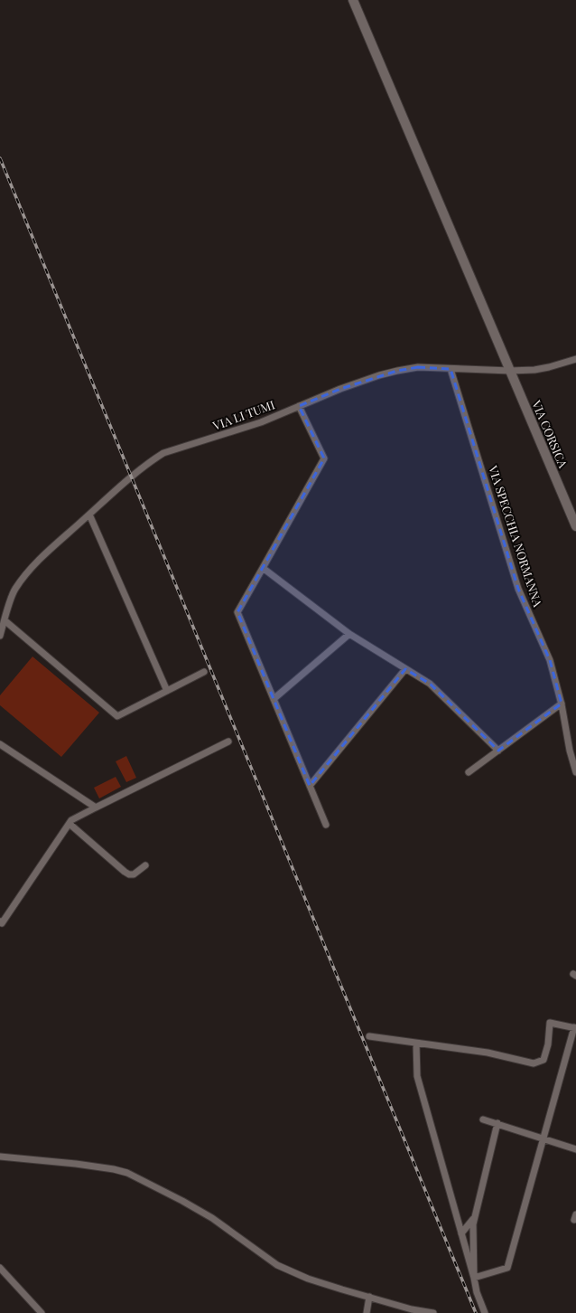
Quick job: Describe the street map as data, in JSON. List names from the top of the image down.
{
  "streets": {
    "main road": ["VIA CORSICA"],
    "street": ["VIA LI TUMI", "VIA SPECCHIA NORMANNA"]
  },
  "crossings": [
    ["VIA LI TUMI", "VIA CORSICA"],
    ["VIA LI TUMI", "VIA SPECCHIA NORMANNA"]
  ]
}
